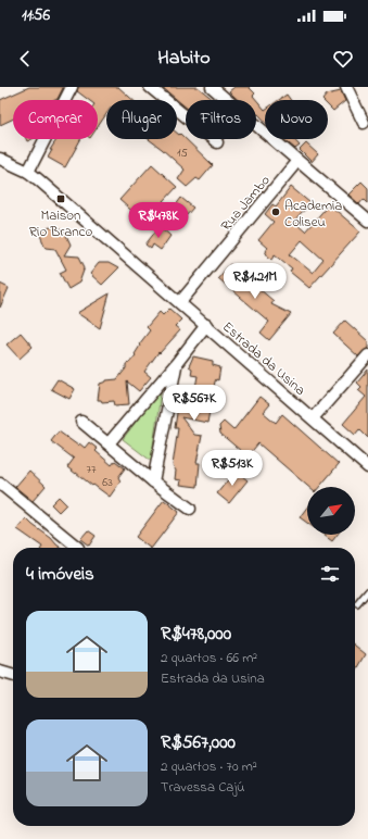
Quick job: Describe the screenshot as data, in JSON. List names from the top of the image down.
{
  "streets": {
    "street": ["Rua Jambo", "Estrada da Usina"]
  },
  "crossings": [
    ["Rua Jambo", "Estrada da Usina"]
  ],
  "places": {
    "transit": ["Maison Rio Branco"],
    "other": ["Academia Coliseu"]
  },
  "house_numbers": ["15", "77", "63"],
  "north": "top right",
  "page": {
    "status": "11:56",
    "header": "Habito",
    "chip": [
      "Comprar",
      "Alugar",
      "Filtros",
      "Novo"
    ],
    "price": [
      "R$478K",
      "R$1.21M",
      "R$567K",
      "R$513K"
    ],
    "heading": "4 imóveis",
    "list": [
      {
        "name": "R$478,000",
        "note": "2 quartos · 66 m² · Estrada da Usina"
      },
      {
        "name": "R$567,000",
        "note": "2 quartos · 70 m² · Travessa Cajú"
      }
    ]
  }
}
